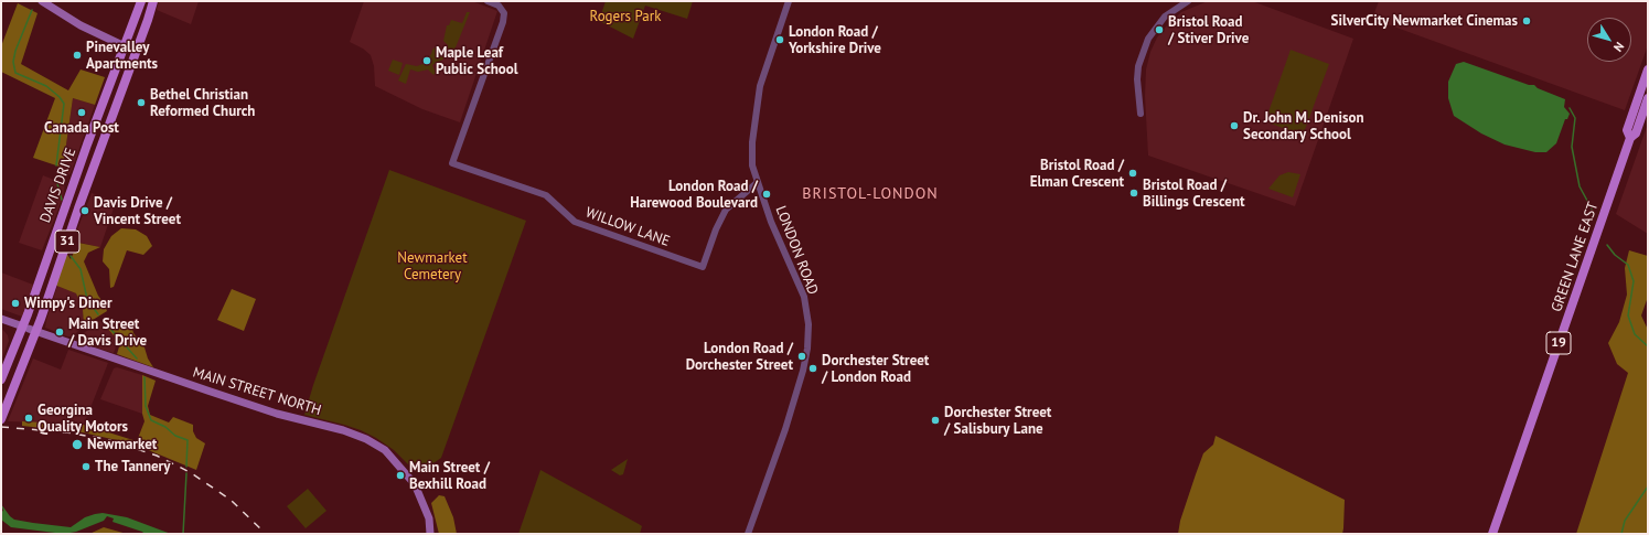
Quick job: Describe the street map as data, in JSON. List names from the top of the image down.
{
  "streets": {
    "main road": [
      "DAVIS DRIVE",
      "31",
      "GREEN LANE EAST",
      "19",
      "MAIN STREET NORTH"
    ],
    "street": ["WILLOW LANE", "LONDON ROAD"]
  },
  "crossings": [
    ["DAVIS DRIVE", "MAIN STREET NORTH"],
    ["WILLOW LANE", "LONDON ROAD"]
  ],
  "districts": ["BRISTOL-LONDON"],
  "parks": ["Rogers Park", "Newmarket Cemetery"],
  "places": [
    "SilverCity Newmarket Cinemas",
    "Bristol Road / Stiver Drive",
    "London Road / Yorkshire Drive",
    "Pinevalley Apartments",
    "Maple Leaf Public School",
    "Bethel Christian Reformed Church",
    "Canada Post",
    "Dr. John M. Denison Secondary School",
    "Bristol Road / Elman Crescent",
    "Bristol Road / Billings Crescent",
    "London Road / Harewood Boulevard",
    "Davis Drive / Vincent Street",
    "Wimpy's Diner",
    "Main Street / Davis Drive",
    "London Road / Dorchester Street",
    "Dorchester Street / London Road",
    "Georgina Quality Motors",
    "Dorchester Street / Salisbury Lane",
    "Newmarket",
    "The Tannery",
    "Main Street / Bexhill Road"
  ],
  "north": "bottom right"
}
